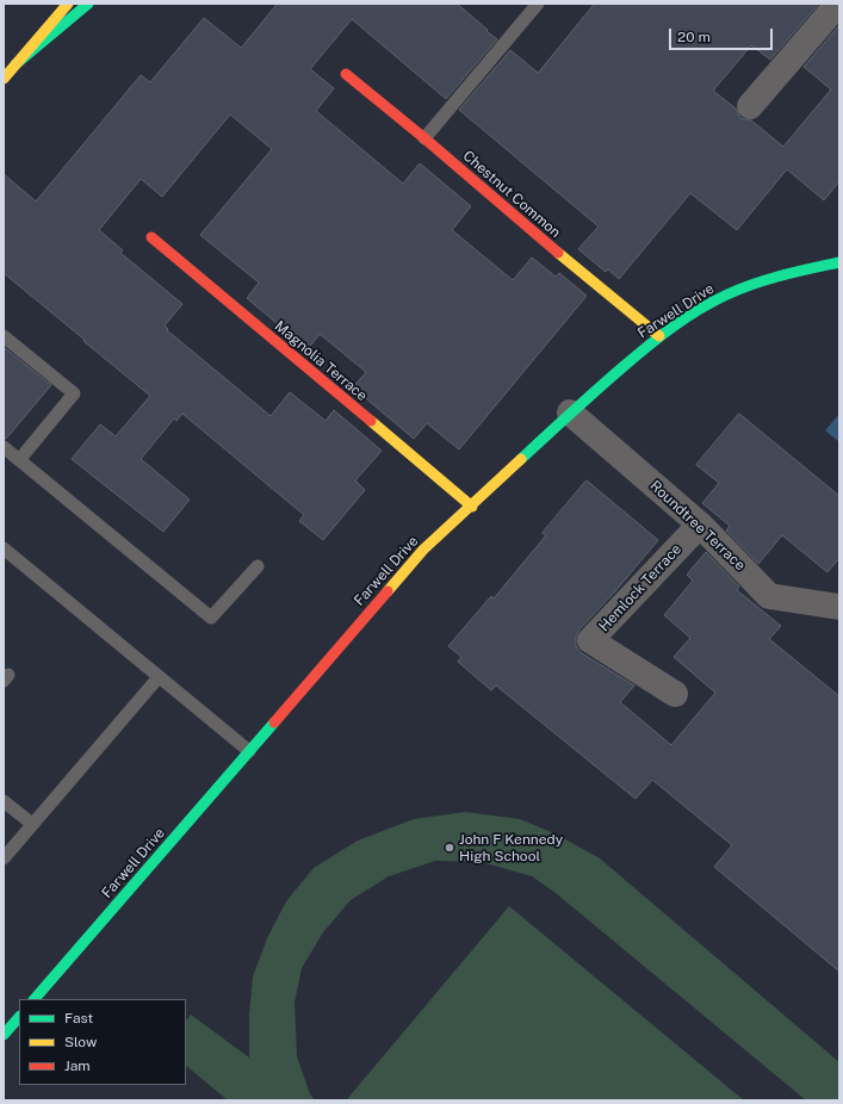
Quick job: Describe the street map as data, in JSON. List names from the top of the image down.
{
  "streets": {
    "main road": ["Chestnut Common", "Farwell Drive", "Magnolia Terrace"],
    "street": ["Roundtree Terrace", "Hemlock Terrace"]
  },
  "crossings": [
    ["Chestnut Common", "Farwell Drive"],
    ["Farwell Drive", "Magnolia Terrace"],
    ["Farwell Drive", "Roundtree Terrace"],
    ["Roundtree Terrace", "Hemlock Terrace"]
  ],
  "places": ["John F Kennedy High School"],
  "legend": ["Fast", "Slow", "Jam"],
  "scale_bar": "20 m"
}
